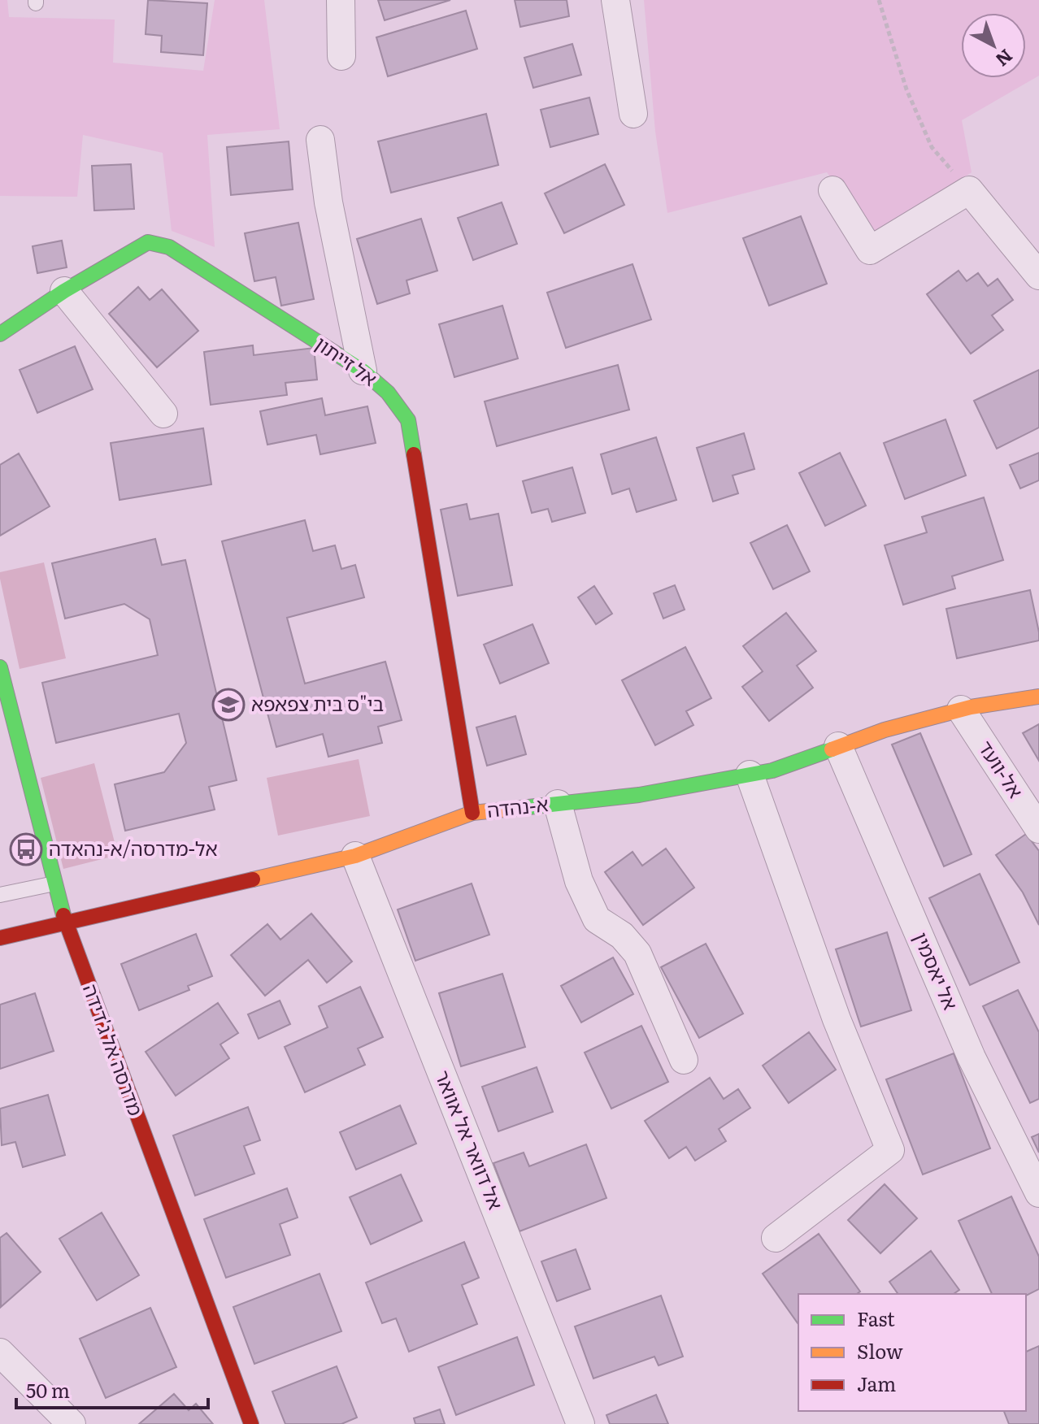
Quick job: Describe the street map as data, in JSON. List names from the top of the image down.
{
  "streets": {
    "street": [
      "אל זייתון",
      "אל-וועד",
      "א-נהדה",
      "אל יאסמין",
      "מדרסה אל ג'דידה",
      "אל דוואר אל אוואר"
    ]
  },
  "crossings": [
    ["אל זייתון", "א-נהדה"],
    ["אל-וועד", "א-נהדה"],
    ["א-נהדה", "אל יאסמין"],
    ["א-נהדה", "מדרסה אל ג'דידה"],
    ["א-נהדה", "אל דוואר אל אוואר"]
  ],
  "places": {
    "school or university": ["בי\"ס בית צפאפא"],
    "bus stop": ["אל-מדרסה/א-נהאדה"]
  },
  "legend": ["Fast", "Slow", "Jam"],
  "scale_bar": "50 m",
  "north": "bottom right"
}
